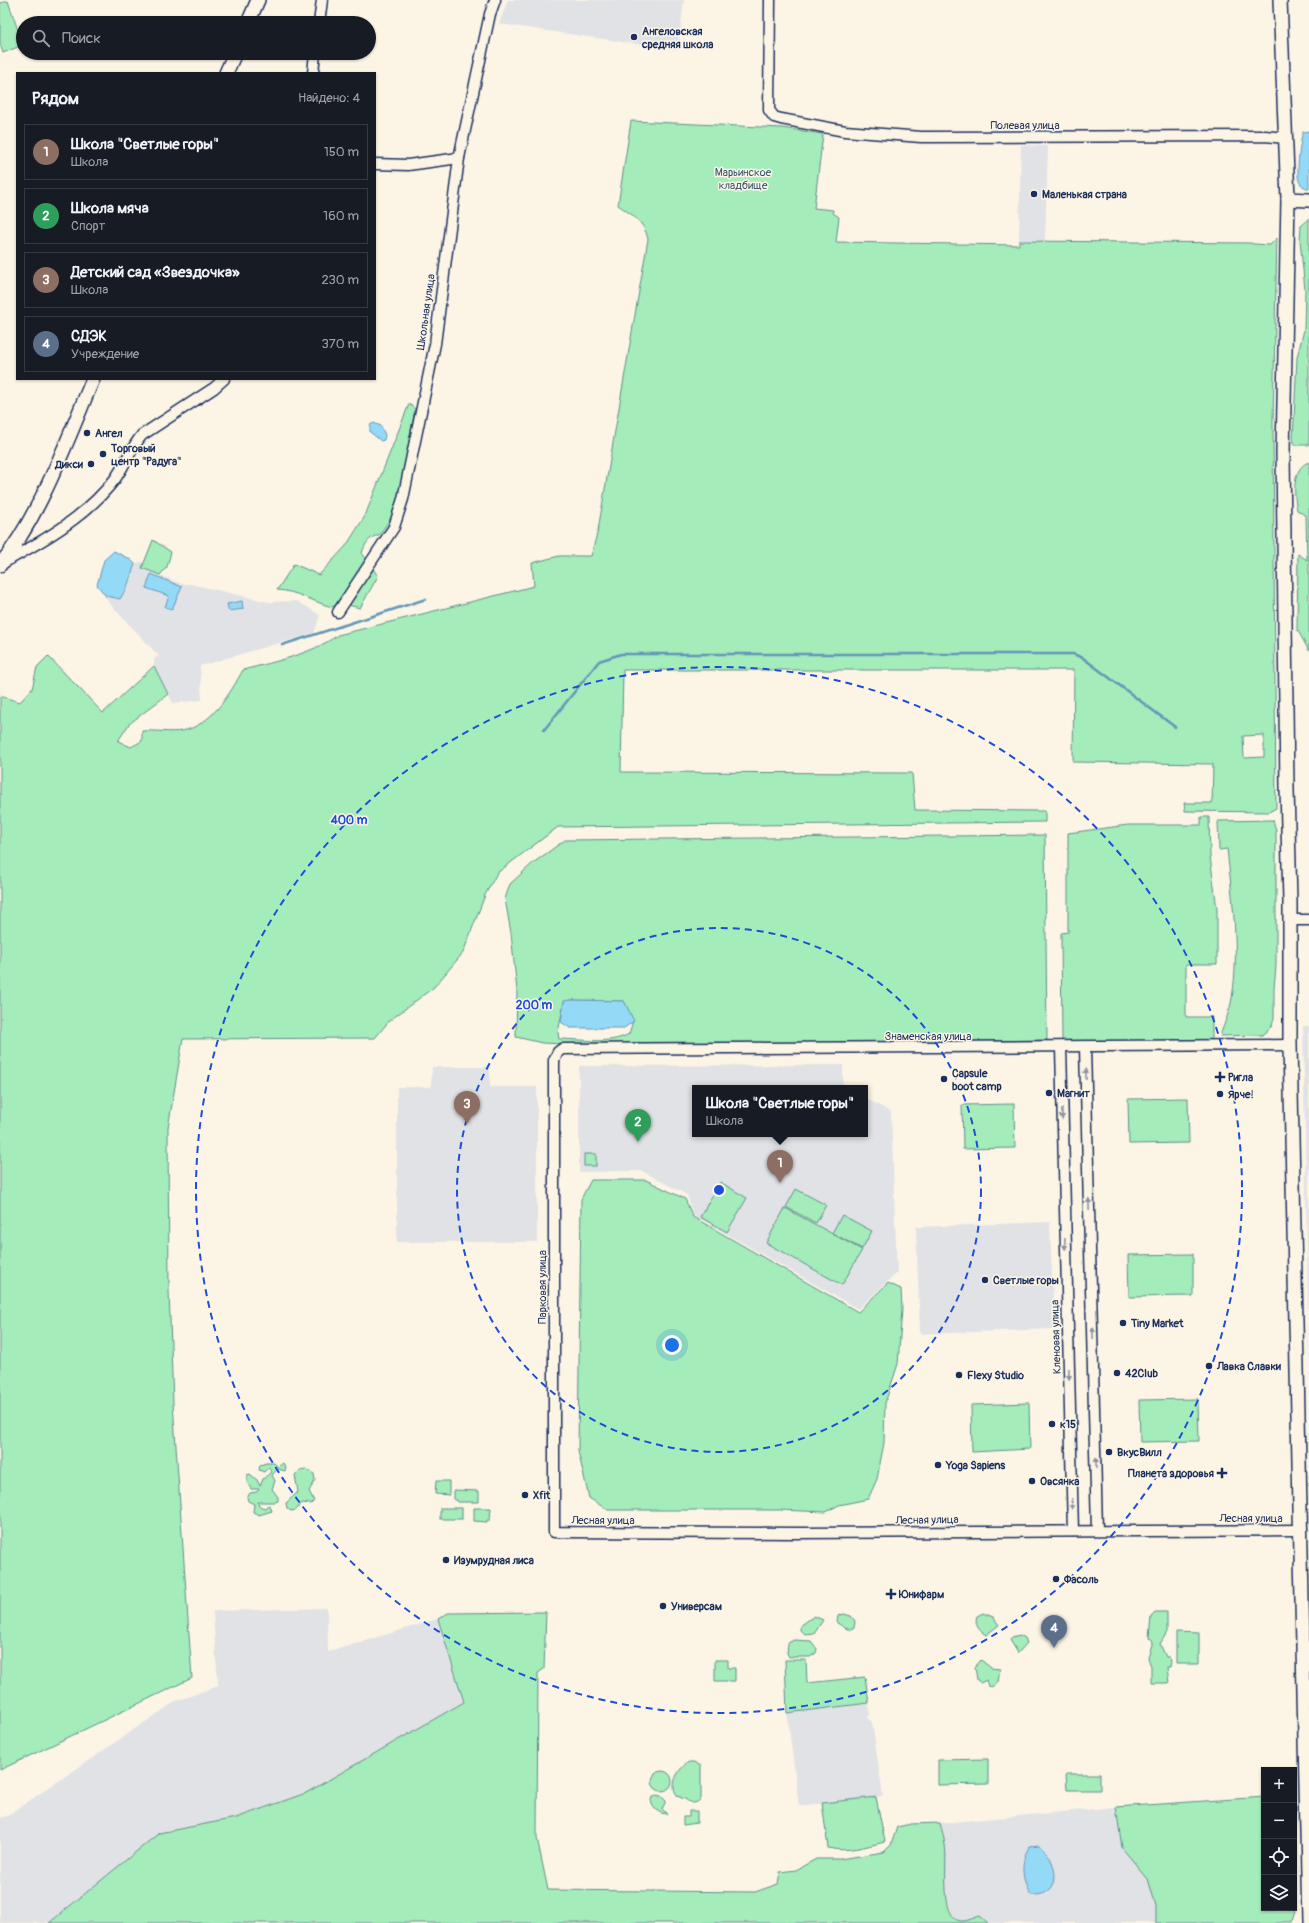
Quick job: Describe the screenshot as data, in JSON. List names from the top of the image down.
{
  "streets": {
    "street": [
      "Полевая улица",
      "Школьная улица",
      "Знаменская улица",
      "Парковая улица",
      "Кленовая улица",
      "Лесная улица"
    ]
  },
  "crossings": [
    ["Знаменская улица", "Парковая улица"],
    ["Знаменская улица", "Кленовая улица"],
    ["Парковая улица", "Лесная улица"],
    ["Кленовая улица", "Лесная улица"]
  ],
  "parks": ["Марьинское кладбище"],
  "places": {
    "other": [
      "Ангеловская средняя школа",
      "Маленькая страна",
      "Ангел",
      "Торговый центр \"Радуга\"",
      "Дикси",
      "Capsule boot camp",
      "Магнит",
      "Ярче!",
      "Светлые горы",
      "Tiny Market",
      "Лавка Славки",
      "42Club",
      "Flexy Studio",
      "к15",
      "ВкусВилл",
      "Yoga Sapiens",
      "Овсянка",
      "Xfit",
      "Изумрудная лиса",
      "Фасоль",
      "Универсам"
    ],
    "health": ["Ригла", "Планета здоровья", "Юнифарм"]
  },
  "page": {
    "search": "Поиск",
    "heading": ["Рядом", "Найдено: 4"],
    "list": [
      {
        "mark": "1",
        "name": "Школа \"Светлые горы\"",
        "note": "Школа",
        "value": "150 m"
      },
      {
        "mark": "2",
        "name": "Школа мяча",
        "note": "Спорт",
        "value": "160 m"
      },
      {
        "mark": "3",
        "name": "Детский сад «Звездочка»",
        "note": "Школа",
        "value": "230 m"
      },
      {
        "mark": "4",
        "name": "СДЭК",
        "note": "Учреждение",
        "value": "370 m"
      }
    ],
    "popup": ["Школа \"Светлые горы\"", "Школа"],
    "pins": [
      "3",
      "2",
      "1",
      "4"
    ],
    "map_buttons": ["+", "−"]
  },
  "rings": ["400 m", "200 m"]
}
